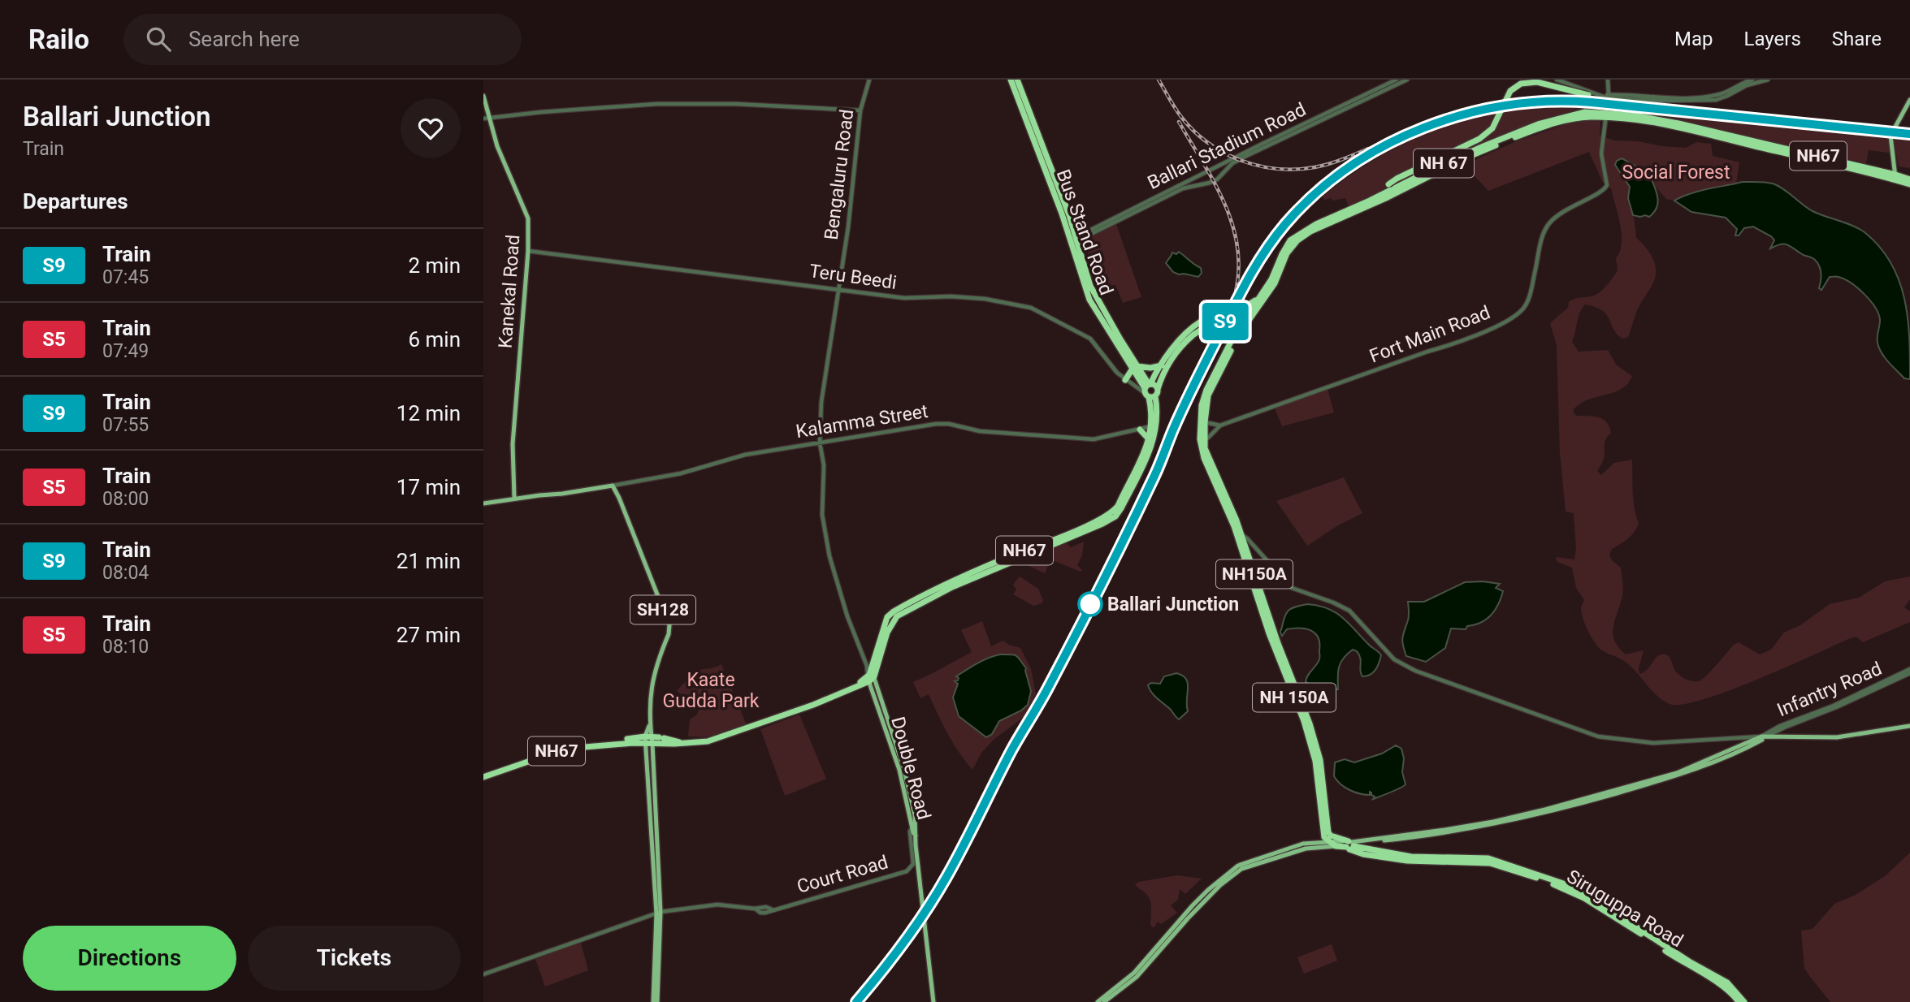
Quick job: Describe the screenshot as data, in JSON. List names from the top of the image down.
{
  "streets": {
    "highway": [
      "NH67",
      "NH 67",
      "Bus Stand Road",
      "NH150A",
      "Siruguppa Road"
    ],
    "main road": ["Kanekal Road", "SH128", "Double Road"],
    "street": [
      "Ballari Stadium Road",
      "Bengaluru Road",
      "Teru Beedi",
      "Fort Main Road",
      "Kalamma Street",
      "Infantry Road",
      "Court Road"
    ]
  },
  "crossings": [
    ["Ballari Stadium Road", "Bus Stand Road"],
    ["NH67", "NH 67"],
    ["NH67", "Bengaluru Road"],
    ["NH67", "Fort Main Road"],
    ["NH67", "SH128"],
    ["NH67", "Double Road"],
    ["NH 67", "Fort Main Road"],
    ["Bengaluru Road", "Teru Beedi"],
    ["Bengaluru Road", "Kalamma Street"],
    ["Bengaluru Road", "Double Road"],
    ["Bus Stand Road", "Teru Beedi"],
    ["Teru Beedi", "Kanekal Road"],
    ["Fort Main Road", "NH150A"],
    ["Kalamma Street", "SH128"],
    ["Double Road", "Court Road"]
  ],
  "parks": ["Social Forest", "Kaate Gudda Park"],
  "places": ["Ballari Junction"],
  "page": {
    "header": "Railo",
    "search": "Search here",
    "nav": ["Map", "Layers", "Share"],
    "heading": [
      ["Ballari Junction", "Train"],
      "Departures"
    ],
    "on_map": "S9",
    "list": [
      {
        "mark": "S9",
        "name": "Train",
        "note": "07:45",
        "value": "2 min"
      },
      {
        "mark": "S5",
        "name": "Train",
        "note": "07:49",
        "value": "6 min"
      },
      {
        "mark": "S9",
        "name": "Train",
        "note": "07:55",
        "value": "12 min"
      },
      {
        "mark": "S5",
        "name": "Train",
        "note": "08:00",
        "value": "17 min"
      },
      {
        "mark": "S9",
        "name": "Train",
        "note": "08:04",
        "value": "21 min"
      },
      {
        "mark": "S5",
        "name": "Train",
        "note": "08:10",
        "value": "27 min"
      }
    ],
    "buttons": ["Directions", "Tickets"]
  }
}
